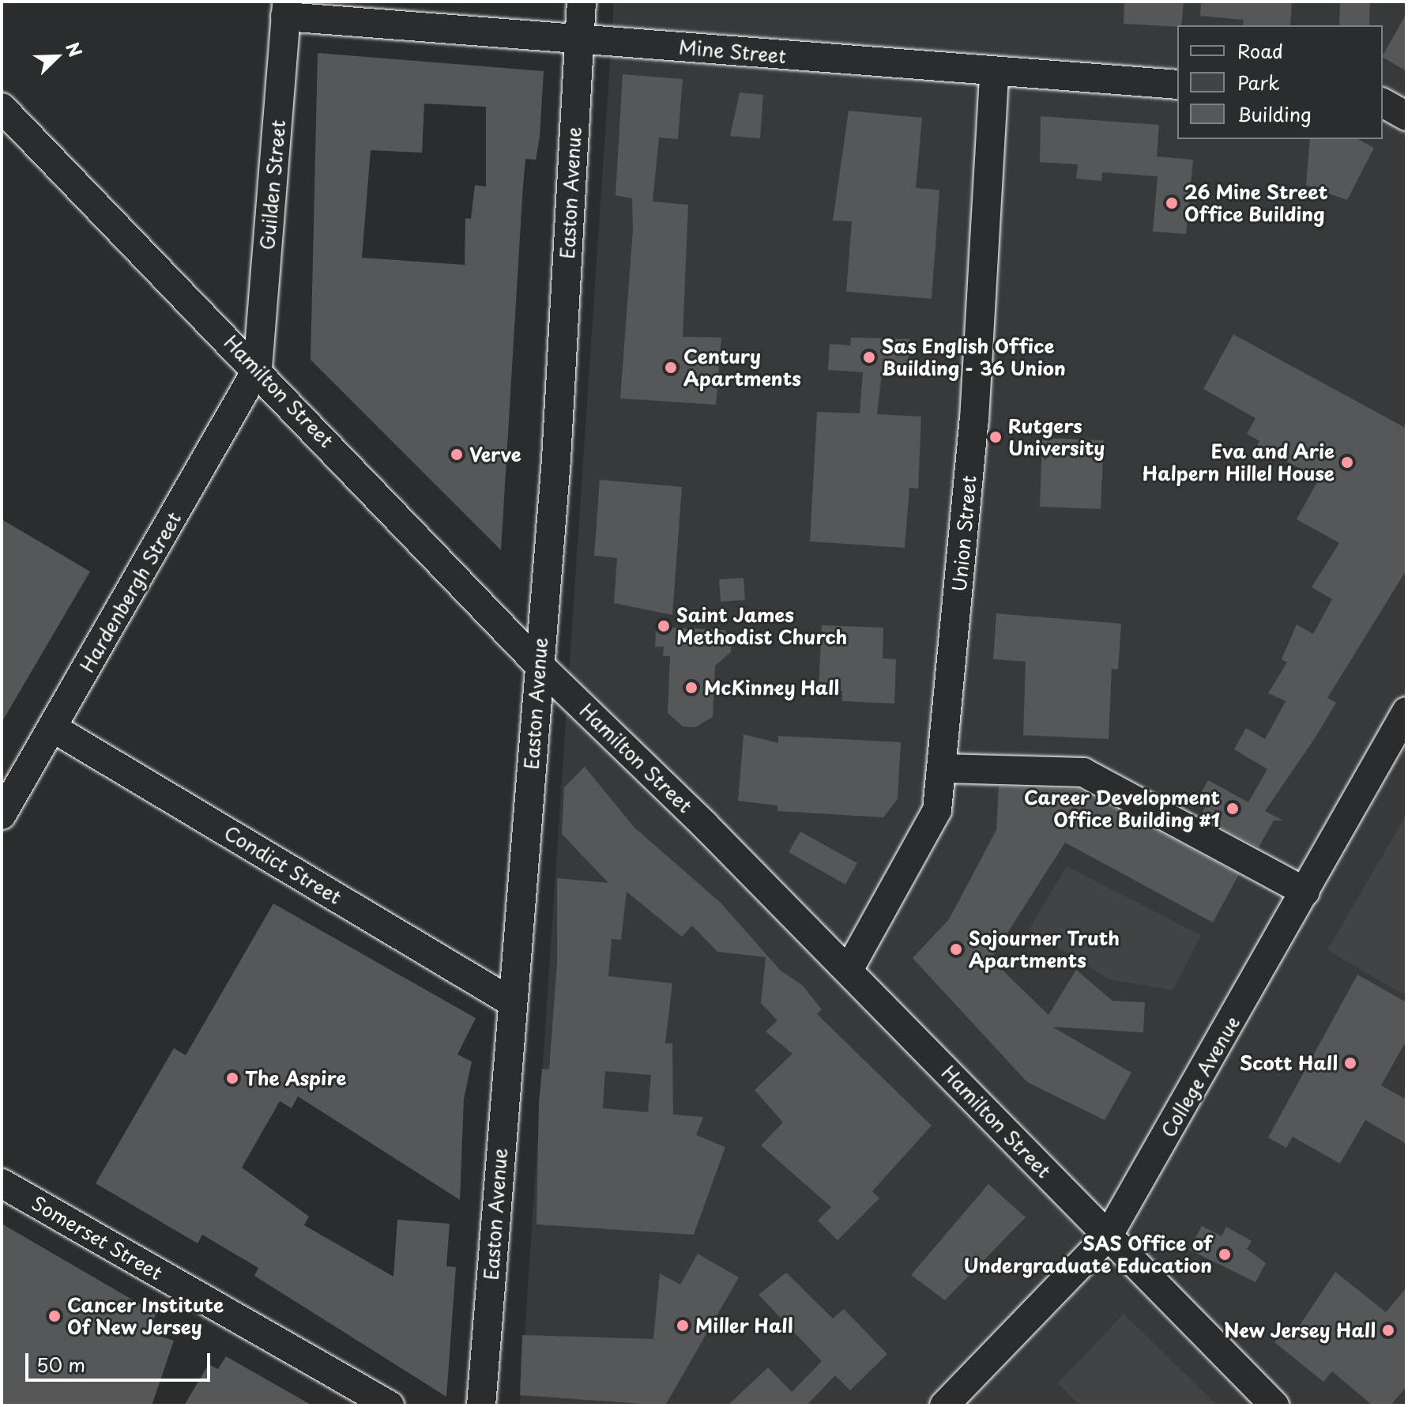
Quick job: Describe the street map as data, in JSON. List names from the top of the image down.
{
  "streets": {
    "street": [
      "Mine Street",
      "Guilden Street",
      "Easton Avenue",
      "Hamilton Street",
      "Union Street",
      "Hardenbergh Street",
      "Condict Street",
      "College Avenue",
      "Somerset Street"
    ]
  },
  "crossings": [
    ["Mine Street", "Guilden Street"],
    ["Mine Street", "Easton Avenue"],
    ["Mine Street", "Union Street"],
    ["Guilden Street", "Hamilton Street"],
    ["Guilden Street", "Hardenbergh Street"],
    ["Easton Avenue", "Hamilton Street"],
    ["Easton Avenue", "Condict Street"],
    ["Hamilton Street", "Union Street"],
    ["Hamilton Street", "Hardenbergh Street"],
    ["Hamilton Street", "College Avenue"],
    ["Hardenbergh Street", "Condict Street"]
  ],
  "places": [
    "26 Mine Street Office Building",
    "Sas English Office Building - 36 Union",
    "Century Apartments",
    "Rutgers University",
    "Verve",
    "Eva and Arie Halpern Hillel House",
    "Saint James Methodist Church",
    "McKinney Hall",
    "Career Development Office Building #1",
    "Sojourner Truth Apartments",
    "Scott Hall",
    "The Aspire",
    "SAS Office of Undergraduate Education",
    "Cancer Institute Of New Jersey",
    "Miller Hall",
    "New Jersey Hall"
  ],
  "legend": ["Road", "Park", "Building"],
  "scale_bar": "50 m",
  "north": "top right"
}
